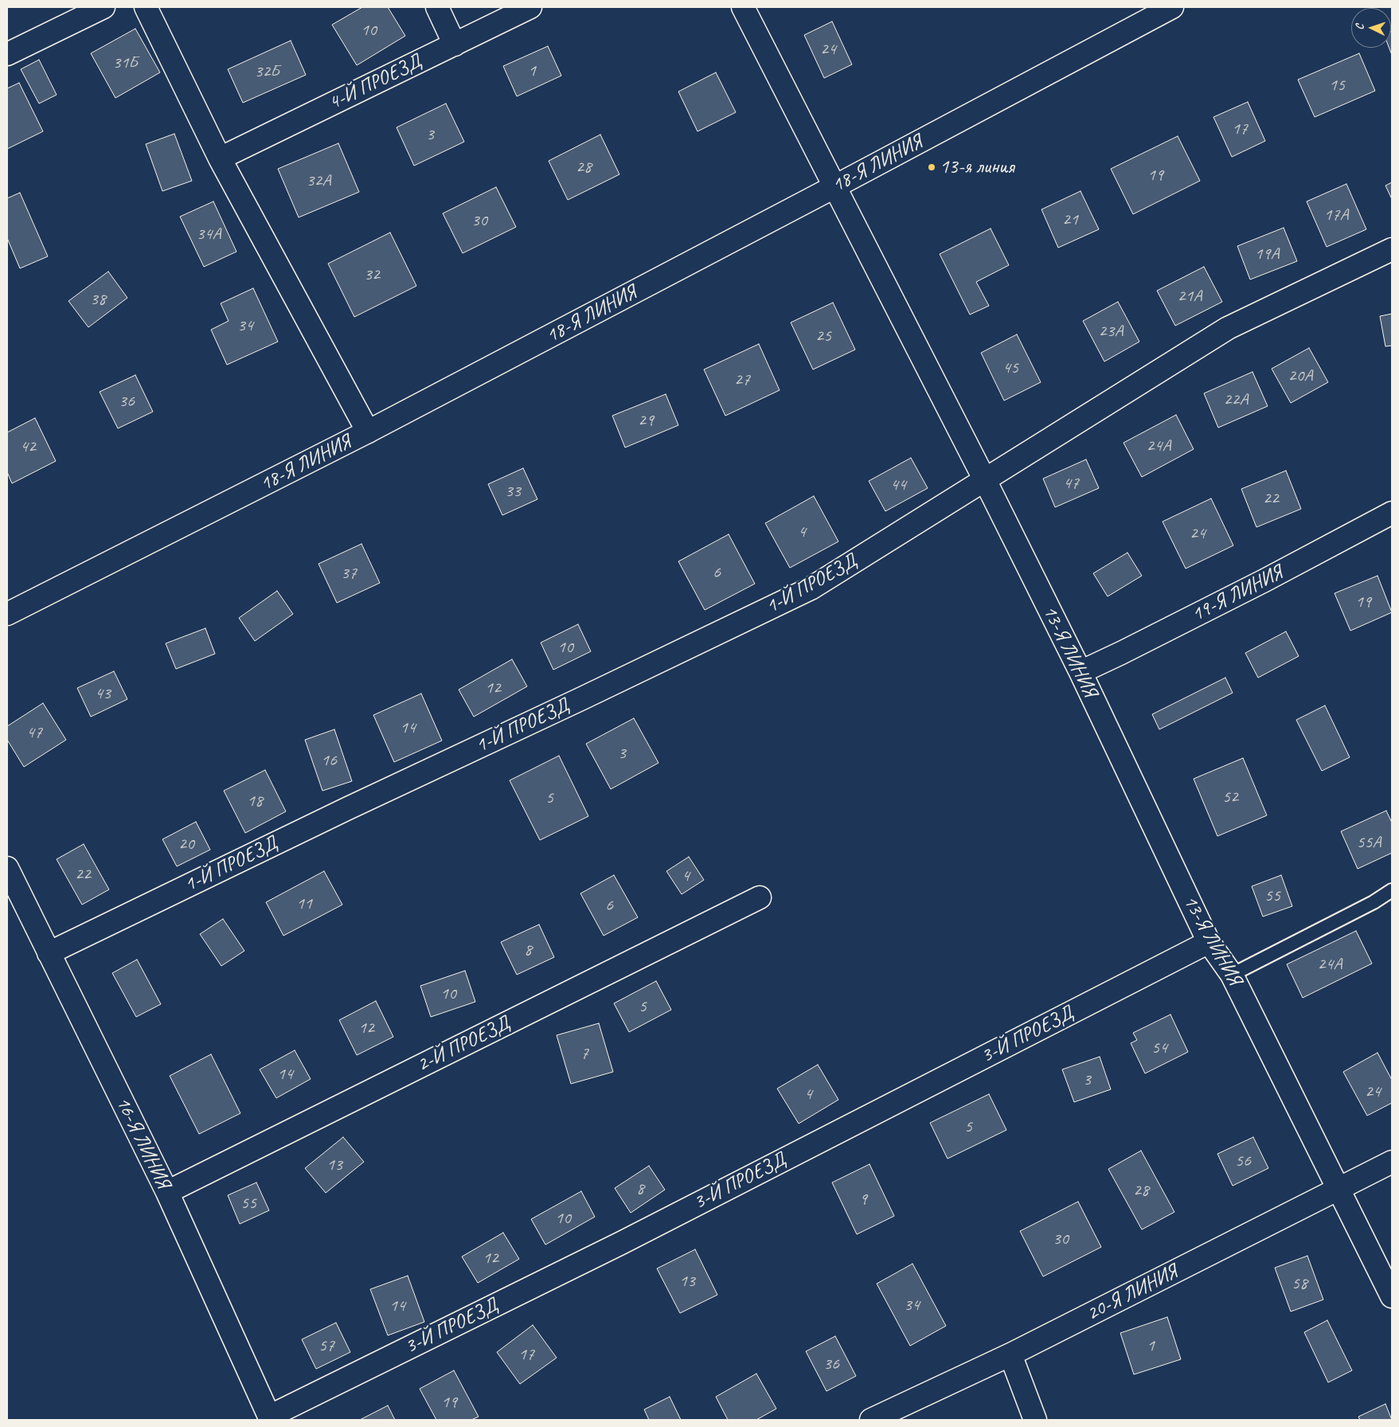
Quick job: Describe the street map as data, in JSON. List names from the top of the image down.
{
  "streets": {
    "street": [
      "4-Й ПРОЕЗД",
      "18-Я ЛИНИЯ",
      "1-Й ПРОЕЗД",
      "19-Я ЛИНИЯ",
      "13-Я ЛИНИЯ",
      "3-Й ПРОЕЗД",
      "2-Й ПРОЕЗД",
      "16-Я ЛИНИЯ",
      "20-Я ЛИНИЯ"
    ]
  },
  "crossings": [
    ["18-Я ЛИНИЯ", "13-Я ЛИНИЯ"],
    ["1-Й ПРОЕЗД", "13-Я ЛИНИЯ"],
    ["1-Й ПРОЕЗД", "16-Я ЛИНИЯ"],
    ["19-Я ЛИНИЯ", "13-Я ЛИНИЯ"],
    ["13-Я ЛИНИЯ", "3-Й ПРОЕЗД"],
    ["13-Я ЛИНИЯ", "20-Я ЛИНИЯ"],
    ["3-Й ПРОЕЗД", "16-Я ЛИНИЯ"],
    ["2-Й ПРОЕЗД", "16-Я ЛИНИЯ"]
  ],
  "places": ["13-я линия"],
  "house_numbers": [
    "10",
    "24",
    "31Б",
    "1",
    "32Б",
    "15",
    "17",
    "3",
    "28",
    "19",
    "32А",
    "17А",
    "21",
    "30",
    "34А",
    "19А",
    "32",
    "21А",
    "38",
    "34",
    "23А",
    "25",
    "45",
    "20А",
    "27",
    "22А",
    "36",
    "29",
    "24А",
    "42",
    "47",
    "44",
    "33",
    "22",
    "4",
    "24",
    "6",
    "37",
    "19",
    "10",
    "12",
    "43",
    "14",
    "47",
    "3",
    "16",
    "52",
    "5",
    "18",
    "55А",
    "20",
    "22",
    "4",
    "55",
    "11",
    "6",
    "8",
    "24А",
    "10",
    "5",
    "12",
    "54",
    "7",
    "14",
    "3",
    "24",
    "4",
    "5",
    "56",
    "13",
    "8",
    "28",
    "9",
    "55",
    "10",
    "30",
    "12",
    "13",
    "58",
    "34",
    "14",
    "57",
    "1",
    "17",
    "36",
    "19"
  ],
  "north": "left"
}
